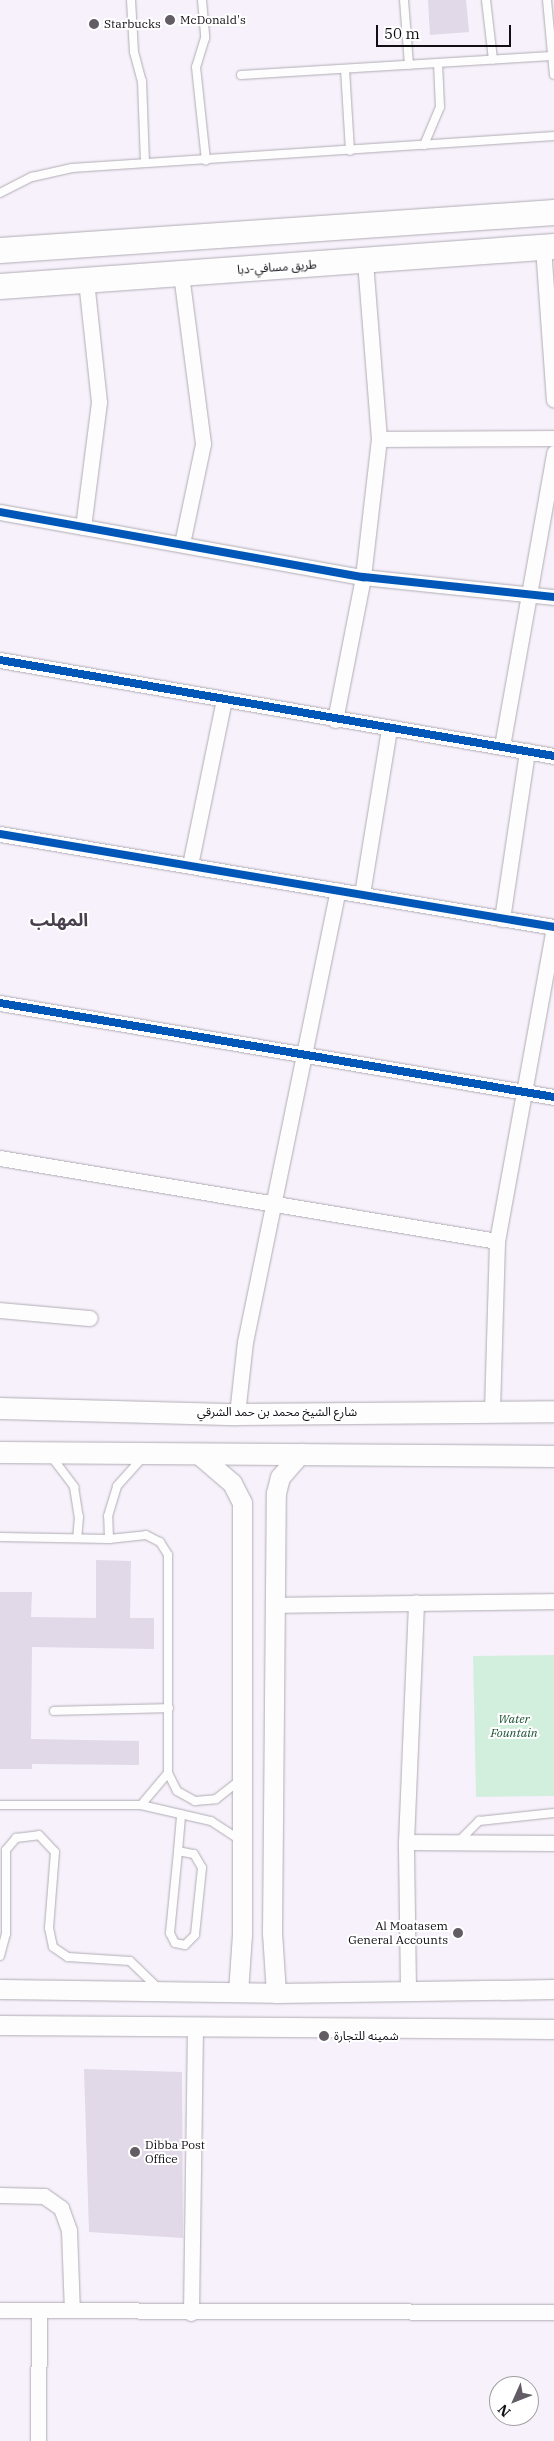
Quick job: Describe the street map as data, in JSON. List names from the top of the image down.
{
  "streets": {
    "highway": ["طريق مسافي-دبا"],
    "main road": ["شارع الشيخ محمد بن حمد الشرقي"]
  },
  "districts": ["المهلب"],
  "parks": ["Water Fountain"],
  "places": [
    "McDonald's",
    "Starbucks",
    "Al Moatasem General Accounts",
    "شمينه للتجارة",
    "Dibba Post Office"
  ],
  "scale_bar": "50 m",
  "north": "bottom left"
}
